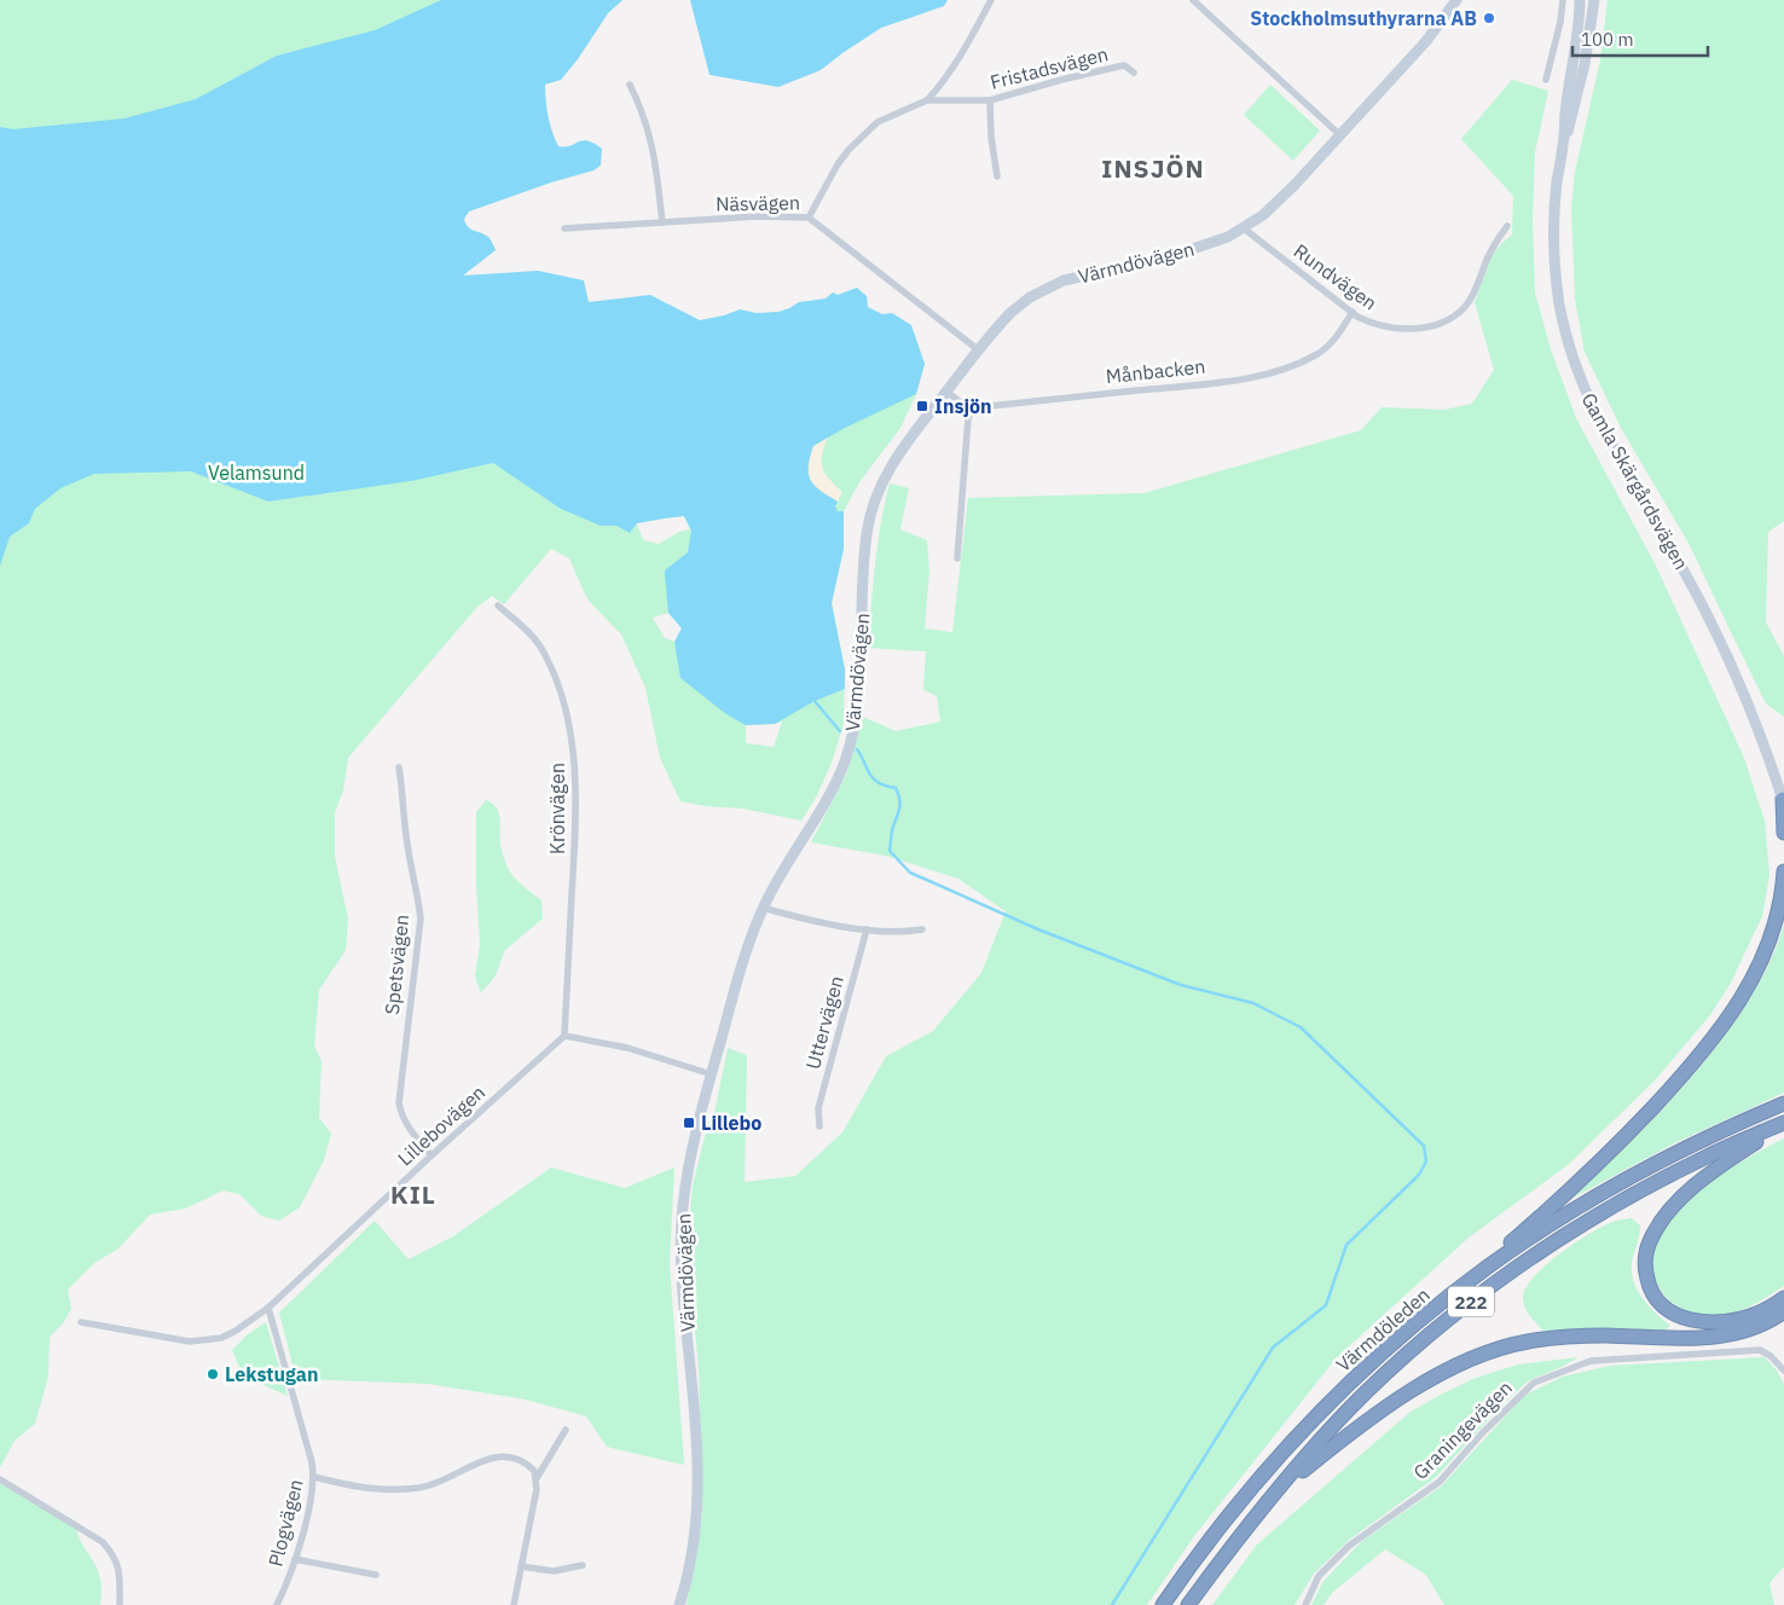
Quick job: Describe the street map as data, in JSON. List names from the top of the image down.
{
  "streets": {
    "highway": ["222", "Värmdöleden"],
    "main road": ["Värmdövägen", "Gamla Skärgårdsvägen"],
    "street": [
      "Fristadsvägen",
      "Näsvägen",
      "Rundvägen",
      "Månbacken",
      "Krönvägen",
      "Spetsvägen",
      "Uttervägen",
      "Lillebovägen",
      "Graningevägen",
      "Plogvägen"
    ]
  },
  "crossings": [
    ["Fristadsvägen", "Näsvägen"],
    ["Näsvägen", "Värmdövägen"],
    ["Värmdövägen", "Rundvägen"],
    ["Rundvägen", "Månbacken"],
    ["Krönvägen", "Lillebovägen"],
    ["Spetsvägen", "Lillebovägen"],
    ["Lillebovägen", "Plogvägen"]
  ],
  "districts": ["INSJÖN", "KIL"],
  "parks": ["Velamsund"],
  "places": {
    "other": ["Stockholmsuthyrarna AB", "Lekstugan"],
    "transit": ["Insjön", "Lillebo"]
  },
  "scale_bar": "100 m"
}
